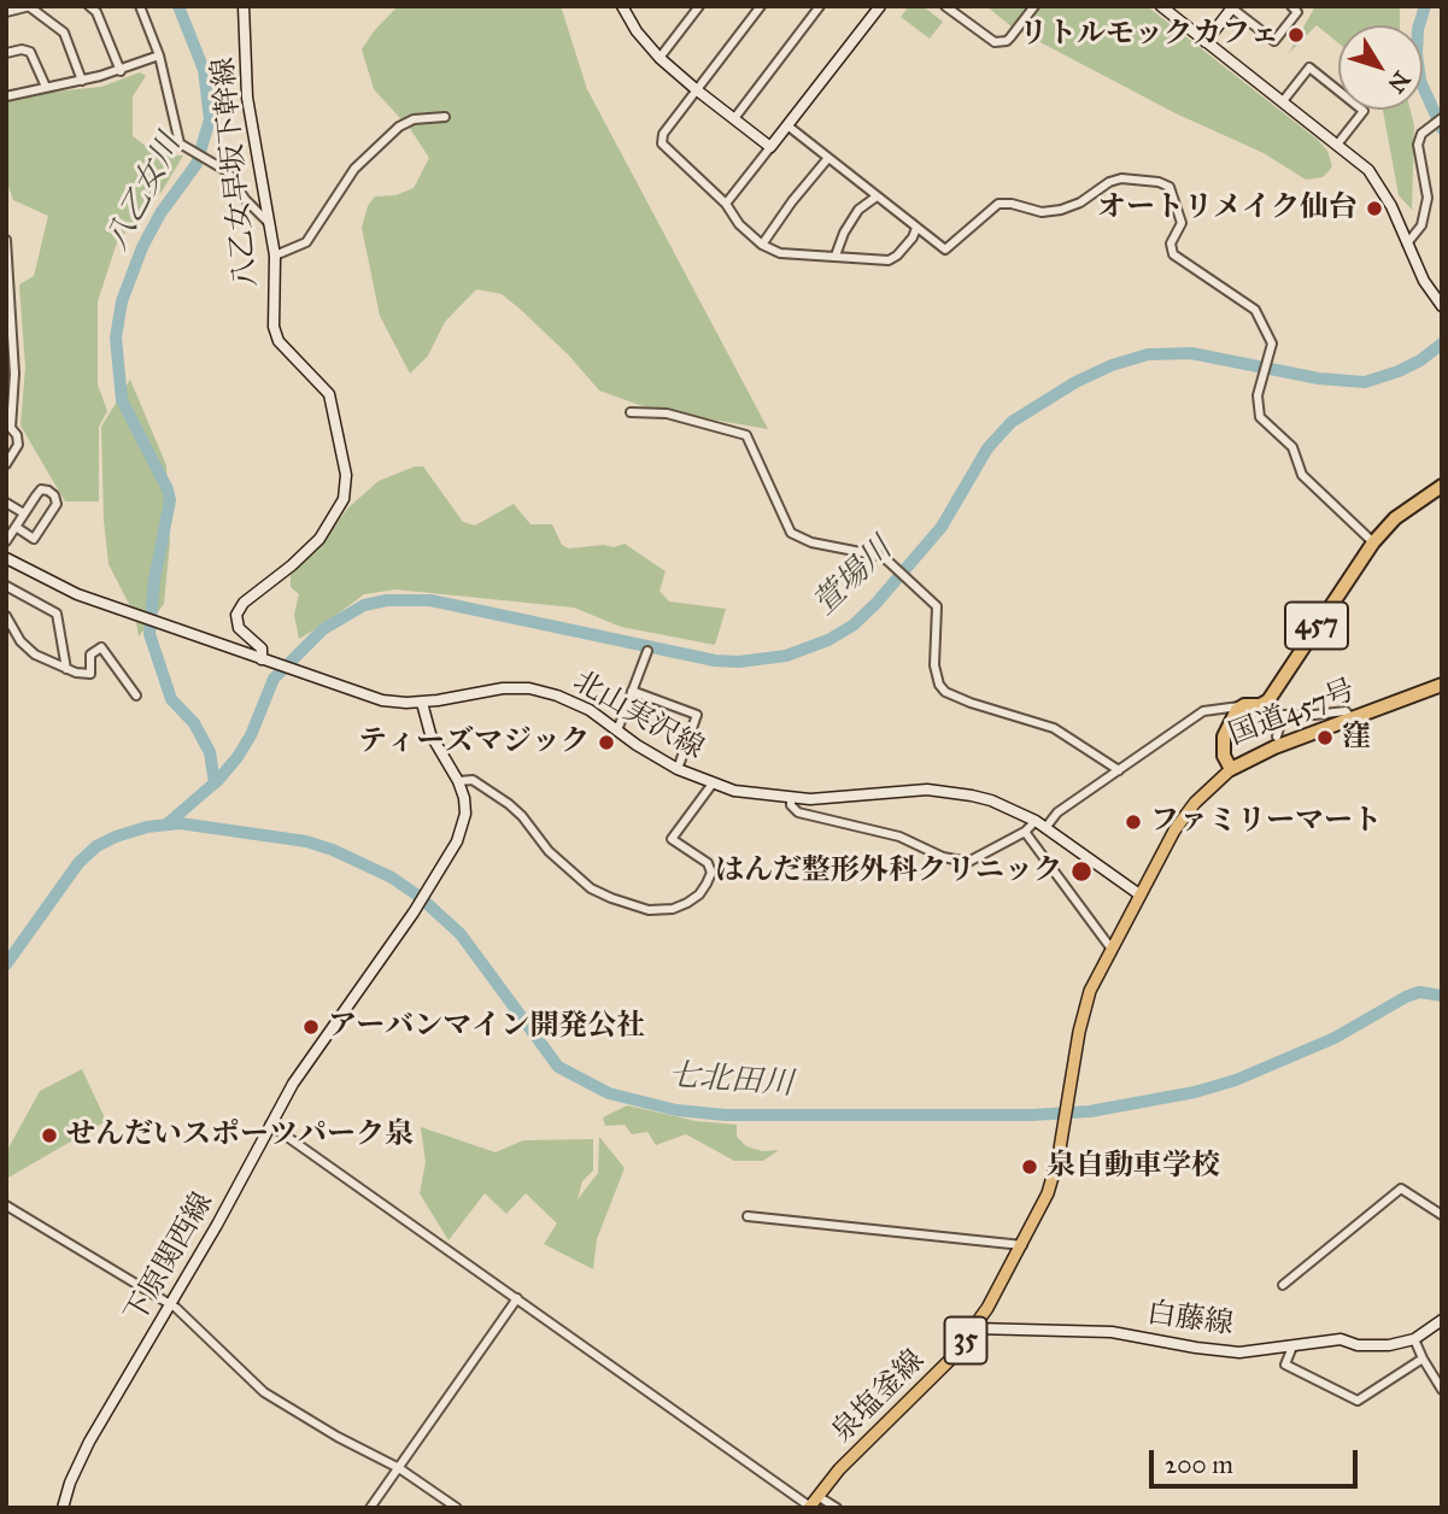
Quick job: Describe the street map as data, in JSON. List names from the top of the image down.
{
  "streets": {
    "highway": ["457", "国道457号"],
    "main road": ["35", "泉塩釜線"],
    "street": [
      "八乙女早坂下幹線",
      "北山実沢線",
      "下原関西線",
      "白藤線"
    ]
  },
  "crossings": [
    ["八乙女早坂下幹線", "北山実沢線"],
    ["国道457号", "35"],
    ["北山実沢線", "35"],
    ["白藤線", "泉塩釜線"],
    ["35", "泉塩釜線"]
  ],
  "water": ["八乙女川", "萱場川", "七北田川"],
  "places": [
    "リトルモックカフェ",
    "オートリメイク仙台",
    "窪",
    "ティーズマジック",
    "ファミリーマート",
    "はんだ整形外科クリニック",
    "アーバンマイン開発公社",
    "せんだいスポーツパーク泉",
    "泉自動車学校"
  ],
  "scale_bar": "200 m",
  "north": "bottom right"
}
